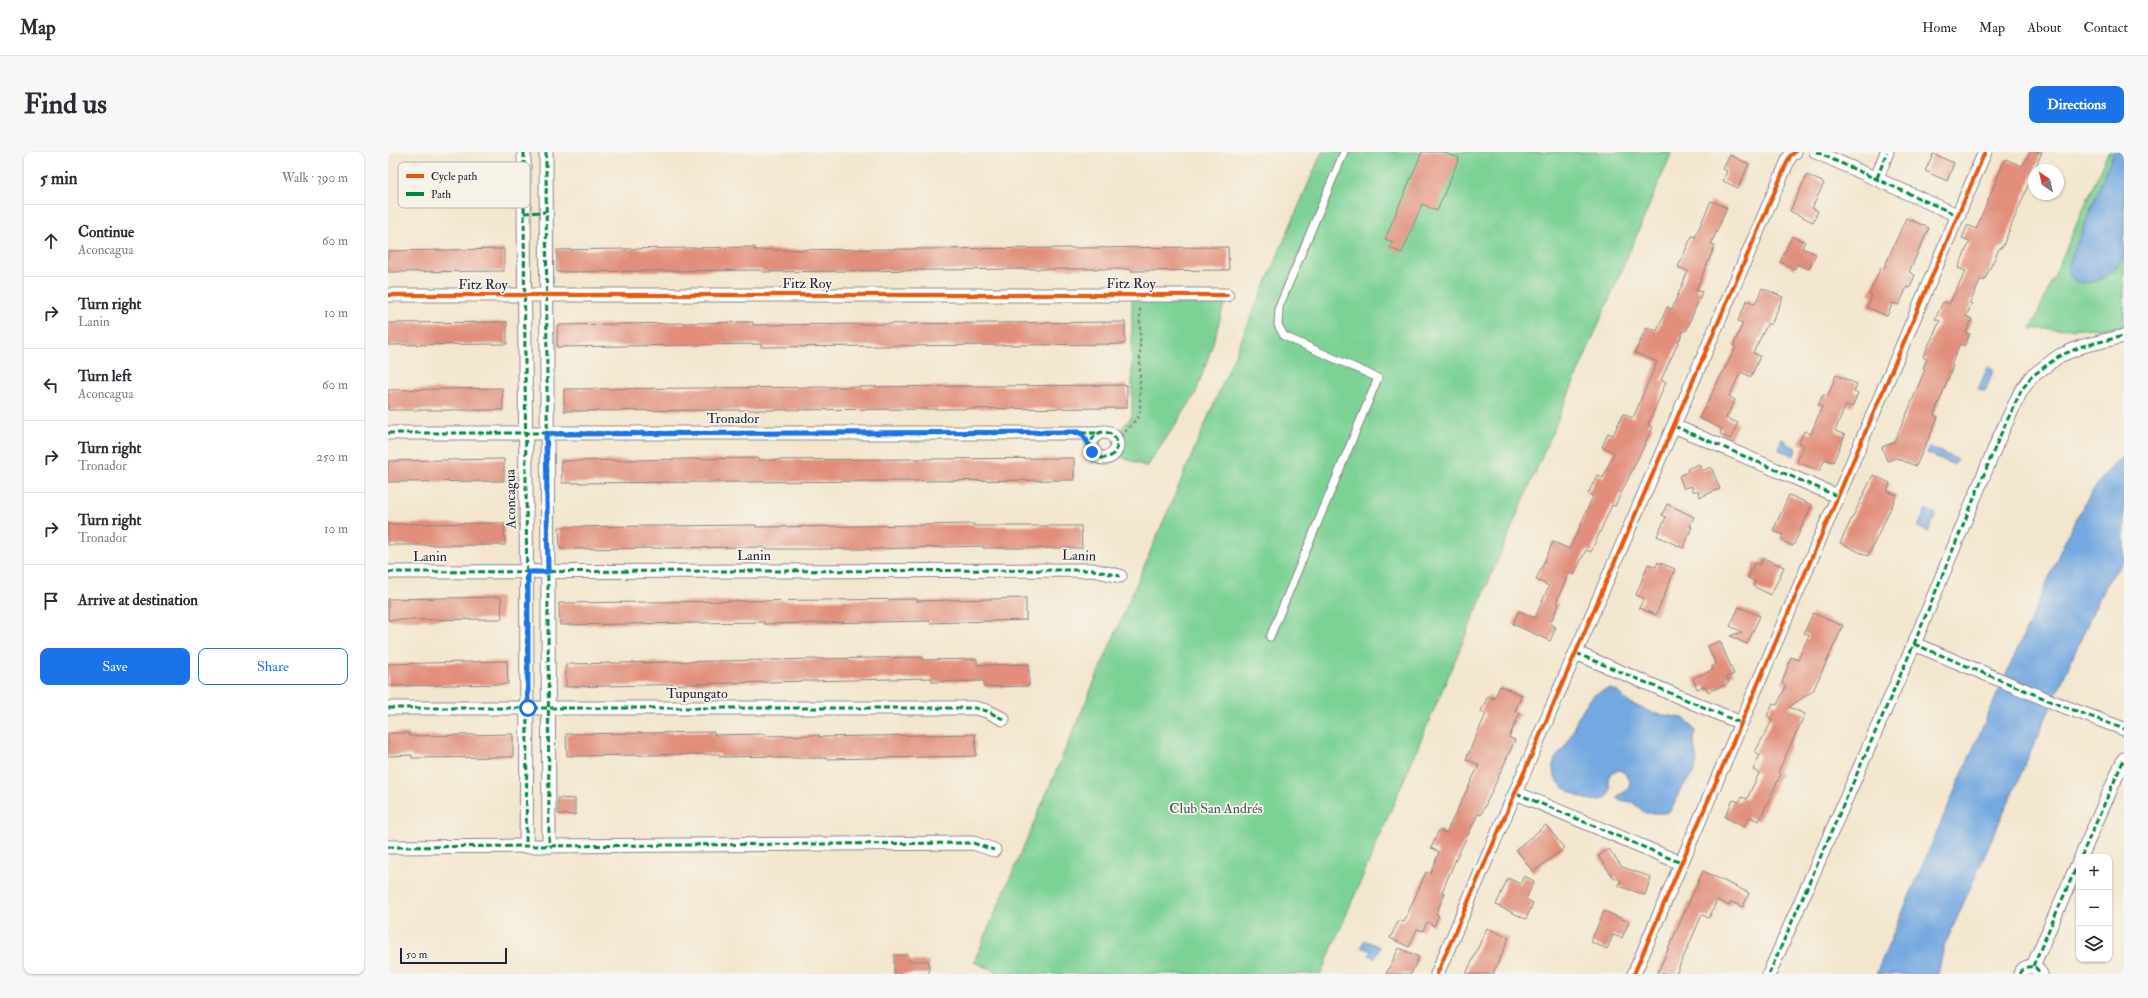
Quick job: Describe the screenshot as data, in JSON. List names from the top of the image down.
{
  "streets": {
    "street": [
      "Fitz Roy",
      "Tronador",
      "Aconcagua",
      "Lanin",
      "Tupungato"
    ]
  },
  "crossings": [
    ["Fitz Roy", "Aconcagua"],
    ["Tronador", "Aconcagua"],
    ["Aconcagua", "Lanin"],
    ["Aconcagua", "Tupungato"]
  ],
  "parks": ["Club San Andrés"],
  "legend": ["Cycle path", "Path"],
  "scale_bar": "50 m",
  "north": "top left",
  "page": {
    "header": "Map",
    "nav": [
      "Home",
      "Map",
      "About",
      "Contact"
    ],
    "buttons": [
      "Directions",
      ["Save", "Share"]
    ],
    "title": "Find us",
    "heading": ["5 min", "Walk · 390 m"],
    "list": [
      ["Continue", "Aconcagua", "60 m"],
      ["Turn right", "Lanin", "10 m"],
      ["Turn left", "Aconcagua", "60 m"],
      ["Turn right", "Tronador", "250 m"],
      ["Turn right", "Tronador", "10 m"],
      "Arrive at destination"
    ],
    "map_buttons": ["+", "−"],
    "scale": "50 m"
  }
}
